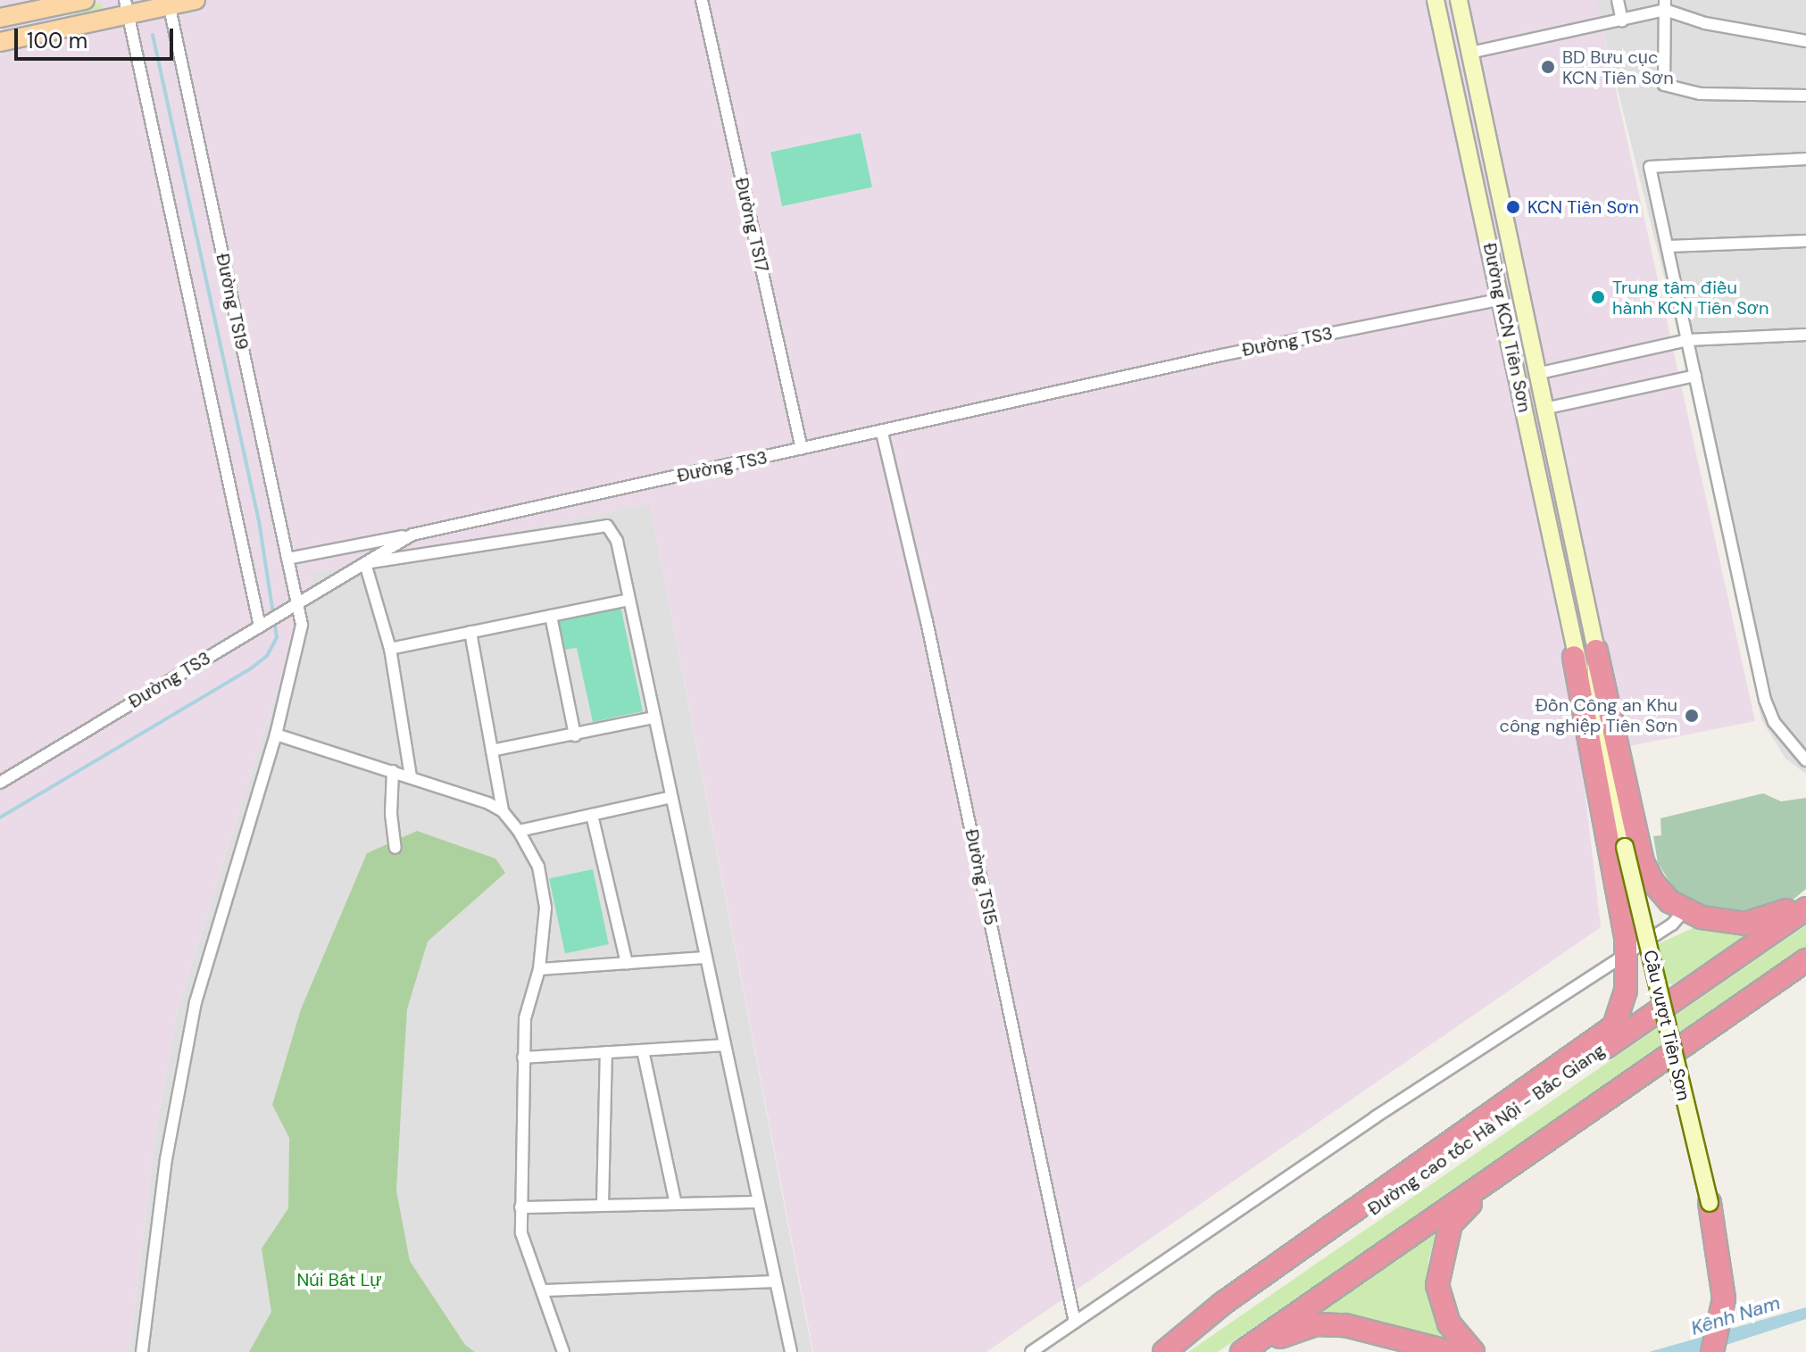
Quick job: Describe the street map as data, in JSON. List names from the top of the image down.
{
  "streets": {
    "highway": ["Đường cao tốc Hà Nội - Bắc Giang"],
    "main road": ["Đường KCN Tiên Sơn", "Cầu vượt Tiên Sơn"],
    "street": [
      "Đường TS17",
      "Đường TS19",
      "Đường TS3",
      "Đường TS15"
    ]
  },
  "crossings": [
    ["Đường TS17", "Đường TS3"],
    ["Đường TS19", "Đường TS3"],
    ["Đường KCN Tiên Sơn", "Đường TS3"],
    ["Đường KCN Tiên Sơn", "Cầu vượt Tiên Sơn"],
    ["Đường TS3", "Đường TS15"]
  ],
  "water": ["Kênh Nam"],
  "parks": ["Núi Bất Lự"],
  "places": [
    "BD Bưu cục KCN Tiên Sơn",
    "KCN Tiên Sơn",
    "Trung tâm điều hành KCN Tiên Sơn",
    "Đồn Công an Khu công nghiệp Tiên Sơn"
  ],
  "scale_bar": "100 m"
}
